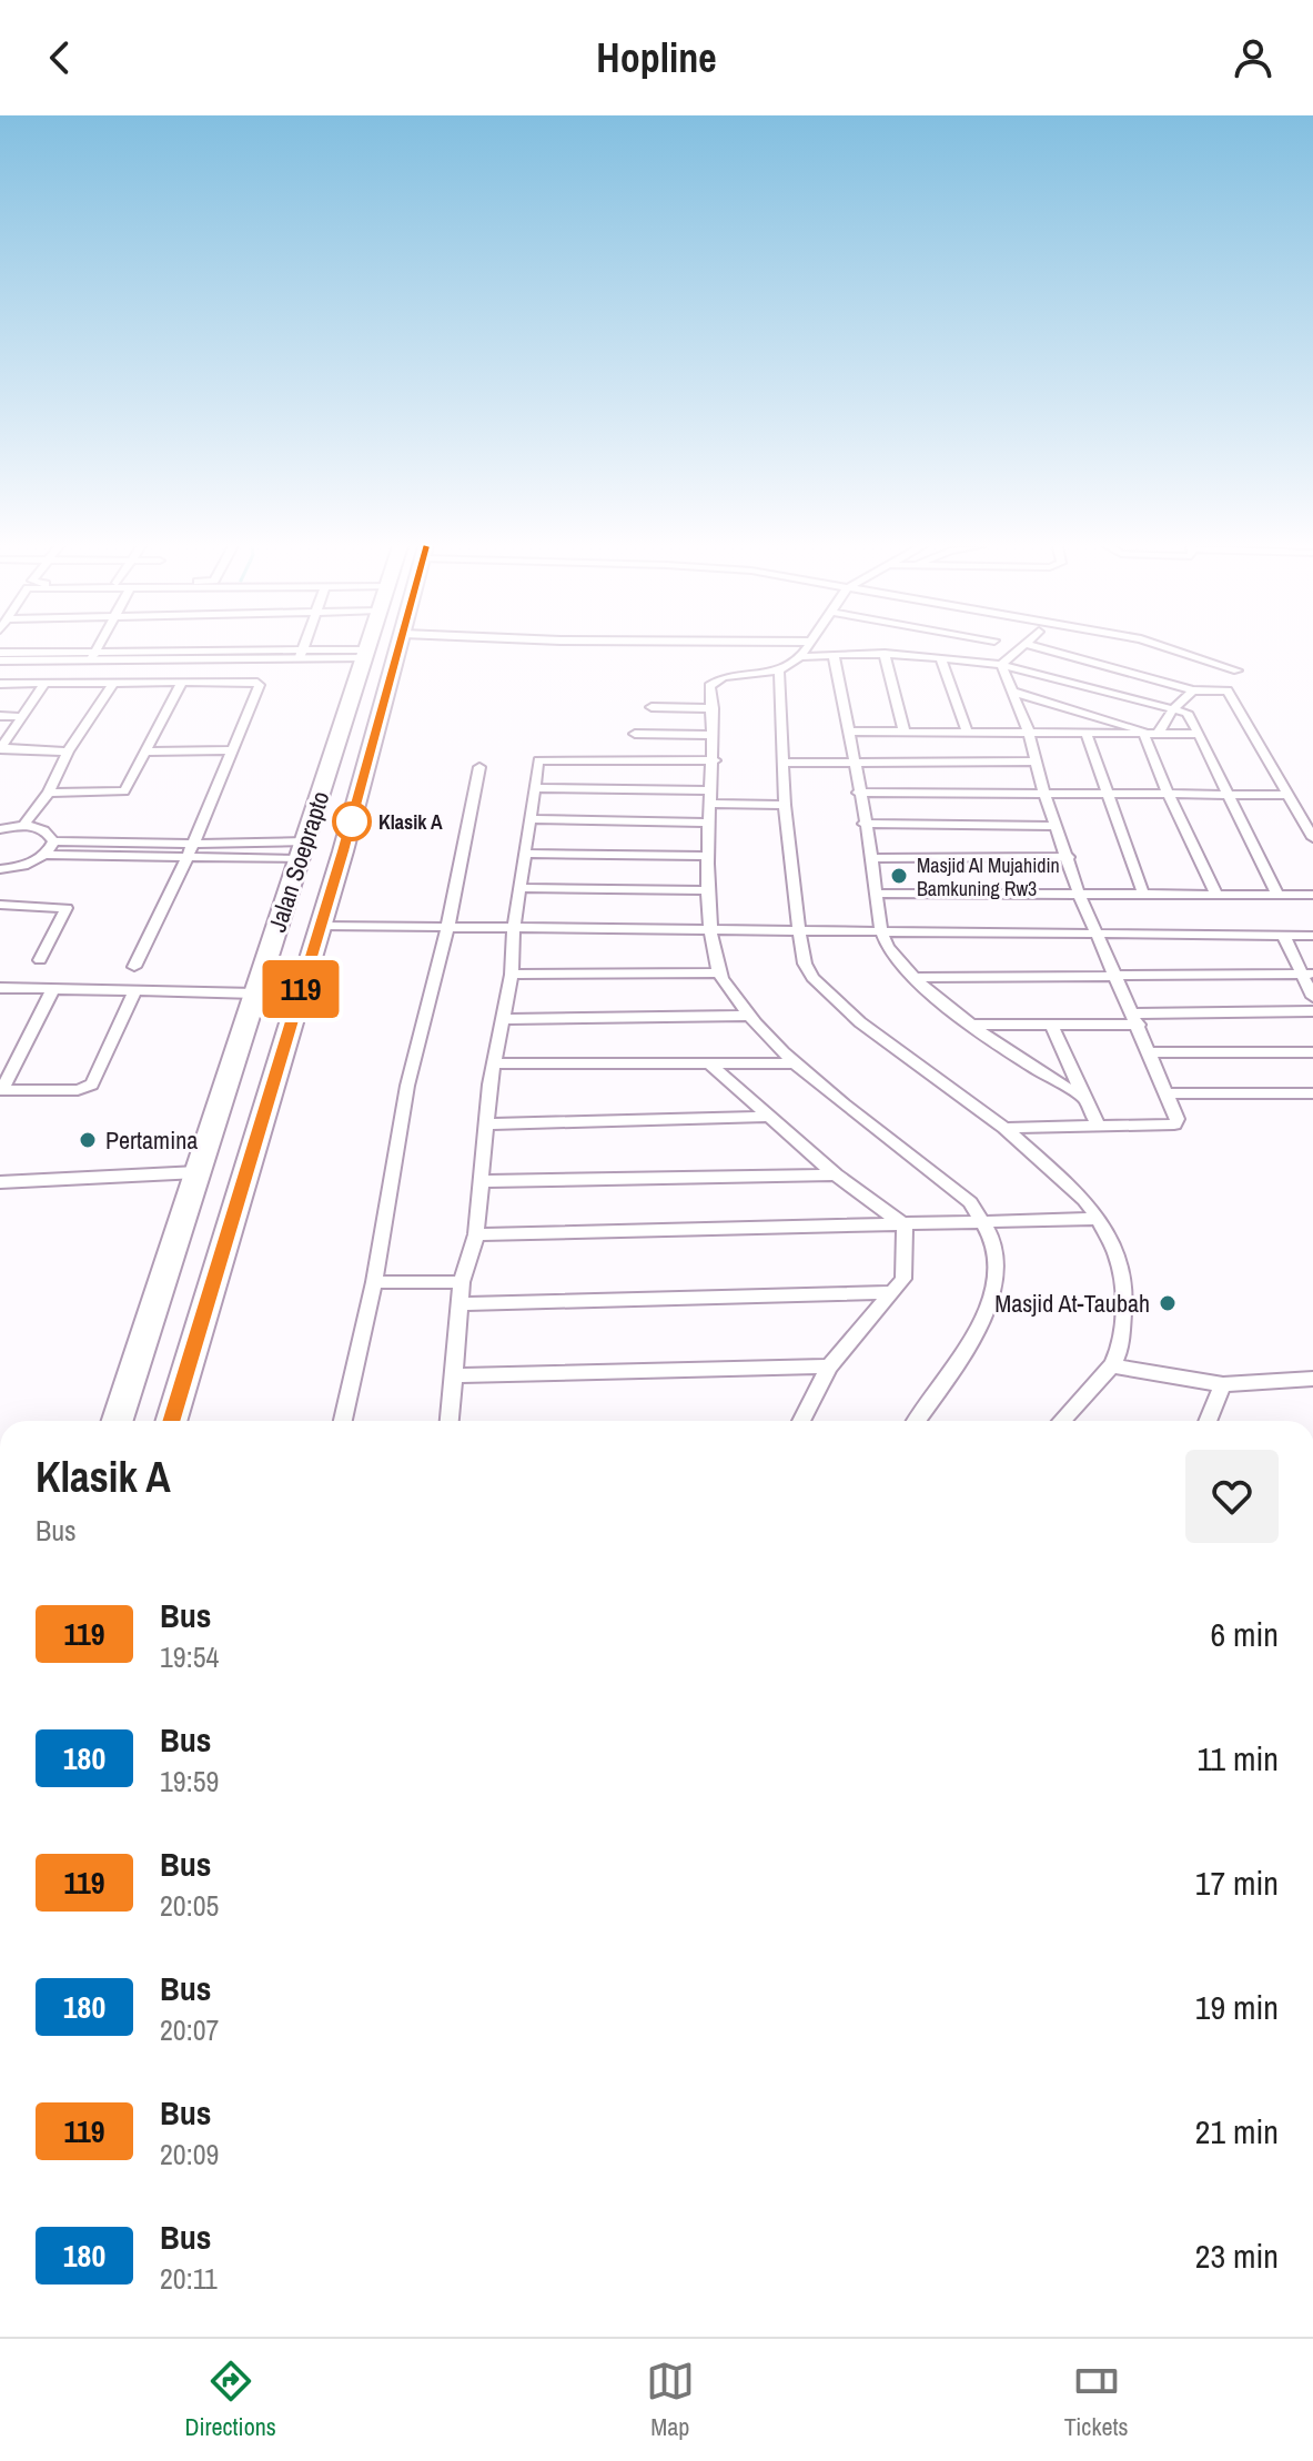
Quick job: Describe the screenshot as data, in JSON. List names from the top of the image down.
{
  "streets": {
    "highway": ["Jalan Soeprapto"]
  },
  "places": [
    "Klasik A",
    "Masjid Al Mujahidin Bamkuning Rw3",
    "Pertamina",
    "Masjid At-Taubah"
  ],
  "lines": ["bus line 119"],
  "page": {
    "header": "Hopline",
    "on_map": "119",
    "heading": ["Klasik A", "Bus"],
    "list": [
      {
        "mark": "119",
        "name": "Bus",
        "note": "19:54",
        "value": "6 min"
      },
      {
        "mark": "180",
        "name": "Bus",
        "note": "19:59",
        "value": "11 min"
      },
      {
        "mark": "119",
        "name": "Bus",
        "note": "20:05",
        "value": "17 min"
      },
      {
        "mark": "180",
        "name": "Bus",
        "note": "20:07",
        "value": "19 min"
      },
      {
        "mark": "119",
        "name": "Bus",
        "note": "20:09",
        "value": "21 min"
      },
      {
        "mark": "180",
        "name": "Bus",
        "note": "20:11",
        "value": "23 min"
      }
    ],
    "tabs": ["Directions", "Map", "Tickets"]
  }
}
